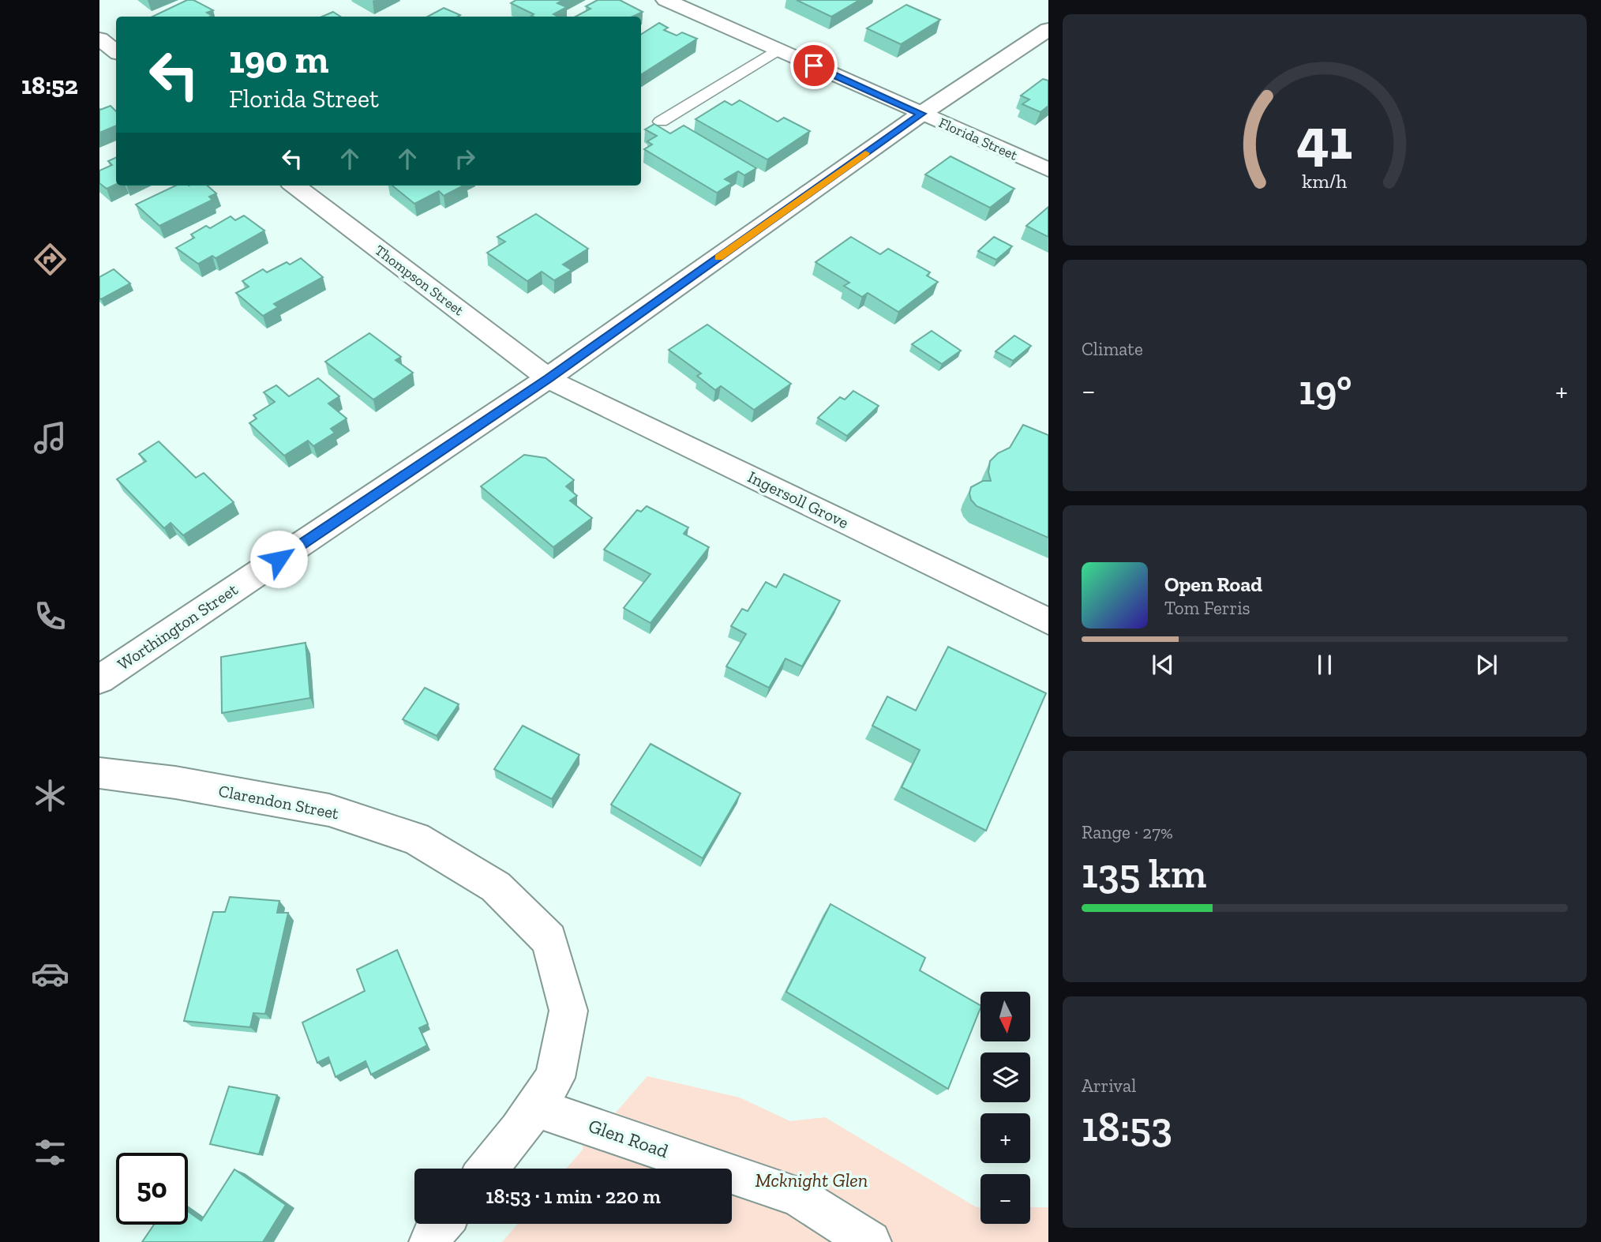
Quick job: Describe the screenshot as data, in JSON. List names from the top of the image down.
{
  "streets": {
    "main road": [
      "Florida Street",
      "Thompson Street",
      "Ingersoll Grove",
      "Worthington Street",
      "Clarendon Street",
      "Glen Road"
    ]
  },
  "crossings": [
    ["Florida Street", "Worthington Street"],
    ["Thompson Street", "Ingersoll Grove"],
    ["Thompson Street", "Worthington Street"],
    ["Ingersoll Grove", "Worthington Street"],
    ["Clarendon Street", "Glen Road"]
  ],
  "parks": ["Mcknight Glen"],
  "north": "bottom",
  "page": {
    "tabs": "18:52",
    "turn": ["190 m", "Florida Street"],
    "tile": [
      "Climate",
      ["Range · 27%", "135 km"],
      ["Arrival", "18:53"]
    ],
    "heat": ["−", "19°", "+"],
    "song": ["Open Road", "Tom Ferris"],
    "map_buttons": ["+", "−"],
    "limit": "50",
    "trip": "18:53 · 1 min · 220 m",
    "gauge": ["41", "km/h"]
  }
}
